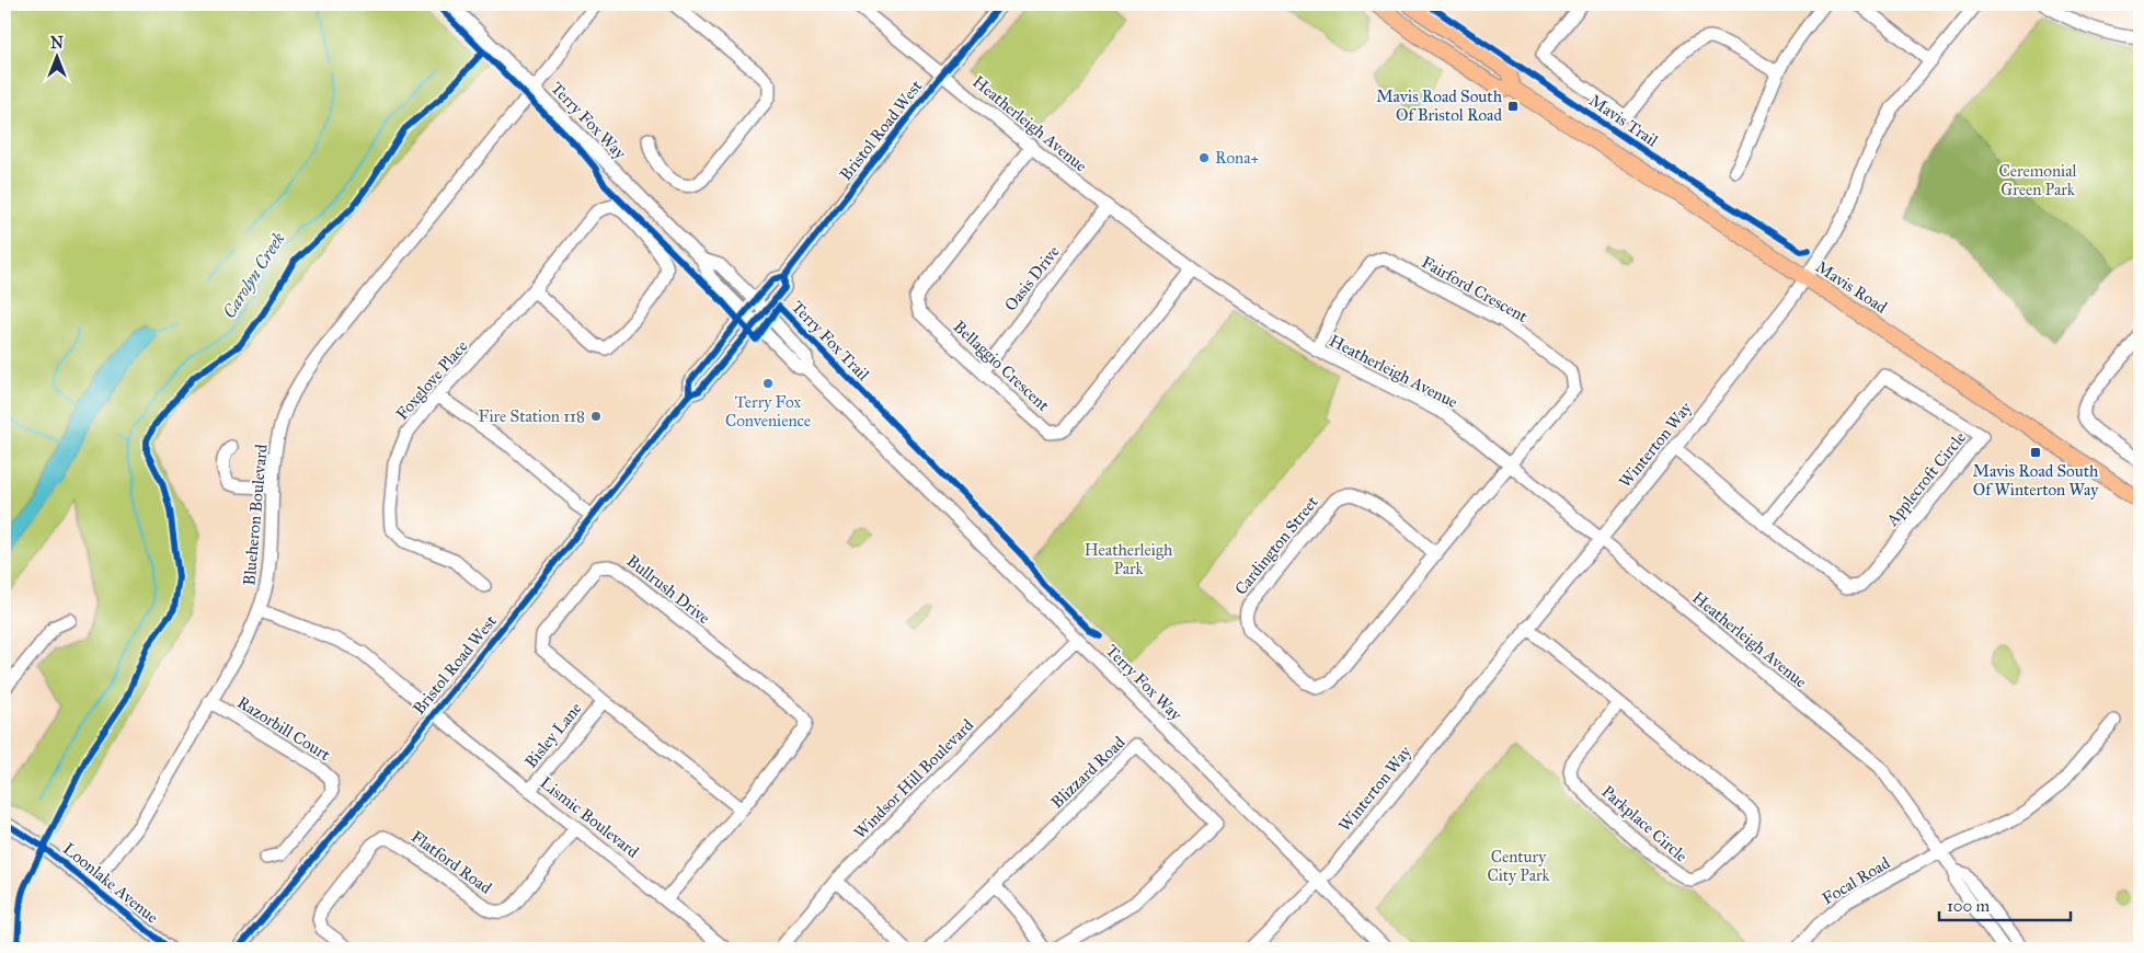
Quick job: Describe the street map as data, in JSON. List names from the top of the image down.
{
  "streets": {
    "main road": ["Mavis Road"],
    "street": [
      "Terry Fox Way",
      "Heatherleigh Avenue",
      "Bristol Road West",
      "Oasis Drive",
      "Fairford Crescent",
      "Bellaggio Crescent",
      "Foxglove Place",
      "Winterton Way",
      "Applecroft Circle",
      "Blueheron Boulevard",
      "Cardington Street",
      "Bullrush Drive",
      "Razorbill Court",
      "Bisley Lane",
      "Blizzard Road",
      "Windsor Hill Boulevard",
      "Lismic Boulevard",
      "Parkplace Circle",
      "Flatford Road",
      "Focal Road",
      "Loonlake Avenue"
    ],
    "cycle path": ["Mavis Trail", "Terry Fox Trail"]
  },
  "crossings": [
    ["Terry Fox Way", "Bristol Road West"],
    ["Terry Fox Way", "Winterton Way"],
    ["Terry Fox Way", "Blueheron Boulevard"],
    ["Terry Fox Way", "Windsor Hill Boulevard"],
    ["Heatherleigh Avenue", "Bristol Road West"],
    ["Heatherleigh Avenue", "Oasis Drive"],
    ["Heatherleigh Avenue", "Fairford Crescent"],
    ["Heatherleigh Avenue", "Bellaggio Crescent"],
    ["Heatherleigh Avenue", "Winterton Way"],
    ["Heatherleigh Avenue", "Cardington Street"],
    ["Heatherleigh Avenue", "Focal Road"],
    ["Bristol Road West", "Lismic Boulevard"],
    ["Oasis Drive", "Bellaggio Crescent"],
    ["Mavis Road", "Winterton Way"],
    ["Fairford Crescent", "Cardington Street"],
    ["Winterton Way", "Applecroft Circle"],
    ["Winterton Way", "Parkplace Circle"],
    ["Blueheron Boulevard", "Razorbill Court"],
    ["Blueheron Boulevard", "Lismic Boulevard"],
    ["Blueheron Boulevard", "Loonlake Avenue"],
    ["Bullrush Drive", "Bisley Lane"],
    ["Bullrush Drive", "Lismic Boulevard"],
    ["Bisley Lane", "Lismic Boulevard"],
    ["Lismic Boulevard", "Flatford Road"]
  ],
  "water": ["Carolyn Creek"],
  "parks": ["Ceremonial Green Park", "Heatherleigh Park", "Century City Park"],
  "places": {
    "transit": ["Mavis Road South Of Bristol Road", "Mavis Road South Of Winterton Way"],
    "other": ["Rona+", "Terry Fox Convenience", "Fire Station 118"]
  },
  "scale_bar": "100 m",
  "north": "top"
}
